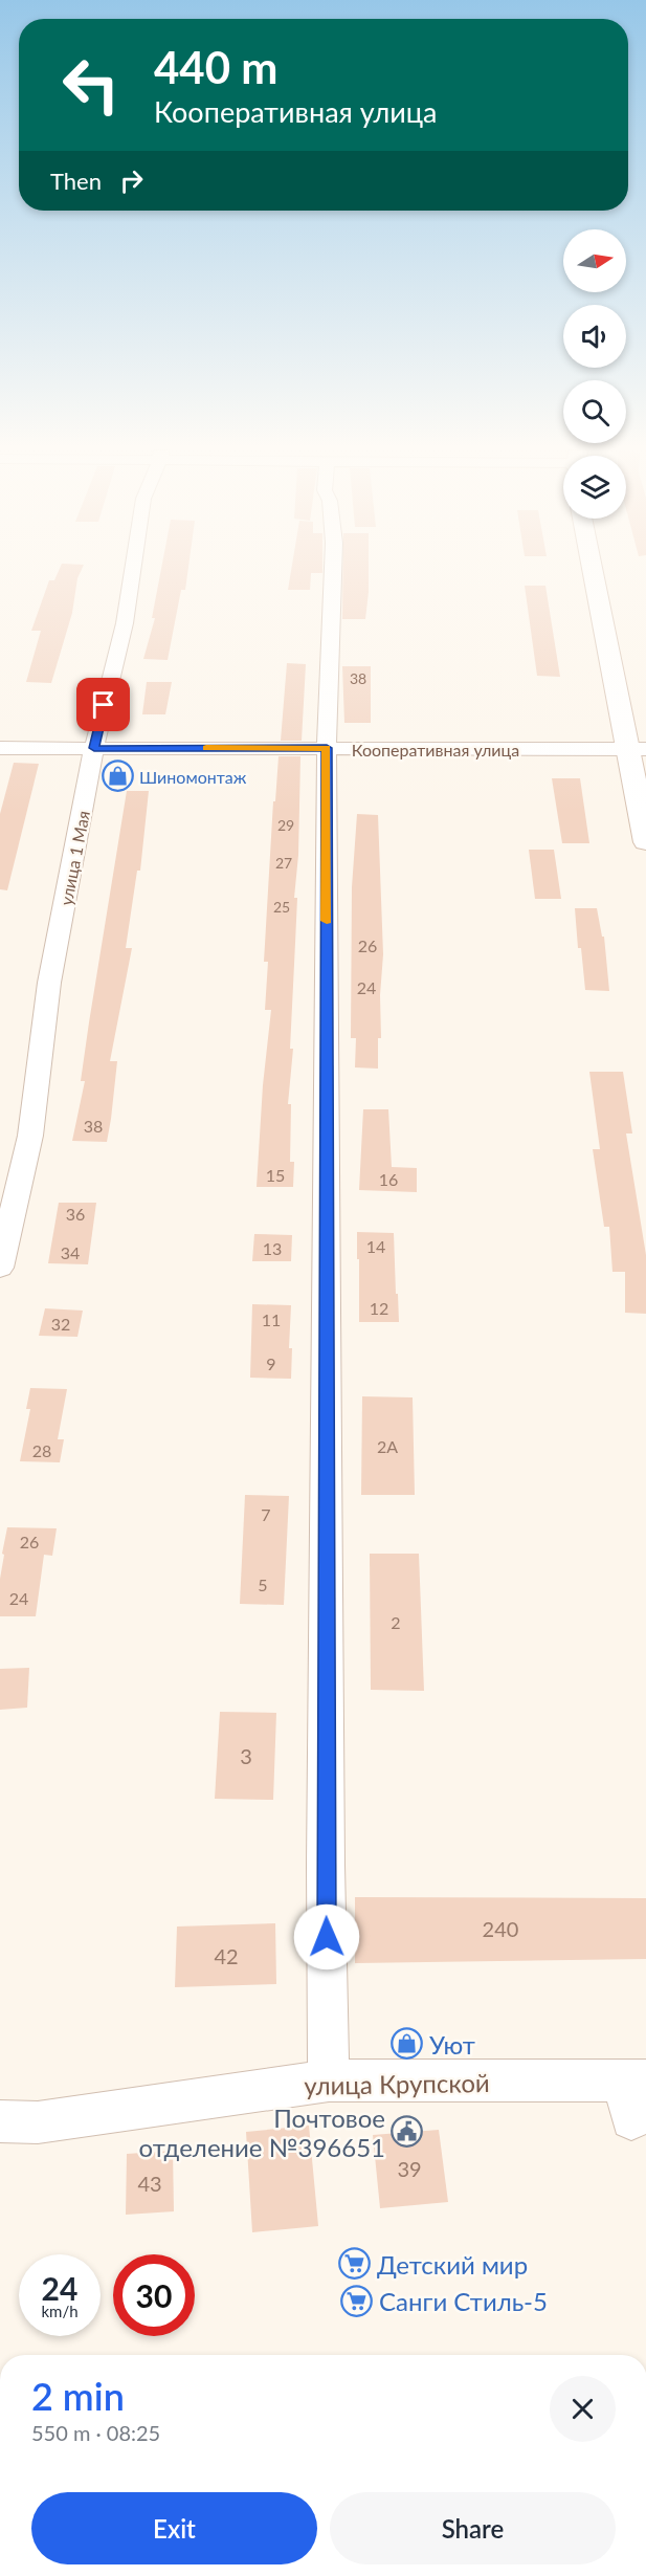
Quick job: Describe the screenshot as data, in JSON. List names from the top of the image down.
{
  "streets": {
    "street": ["Кооперативная улица", "улица 1 Мая", "улица Крупской"]
  },
  "crossings": [
    ["Кооперативная улица", "улица 1 Мая"]
  ],
  "places": {
    "shop": ["Шиномонтаж", "Уют"],
    "public building": ["Почтовое отделение №396651"],
    "supermarket": ["Детский мир", "Санги Стиль-5"]
  },
  "house_numbers": [
    "38",
    "29",
    "27",
    "25",
    "26",
    "24",
    "38",
    "15",
    "16",
    "36",
    "14",
    "13",
    "34",
    "12",
    "11",
    "32",
    "9",
    "2А",
    "28",
    "7",
    "26",
    "5",
    "24",
    "2",
    "3",
    "240",
    "42",
    "39",
    "43"
  ],
  "north": "right",
  "page": {
    "turn": ["440 m", "Кооперативная улица"],
    "then": "Then",
    "speed": "24 km/h",
    "limit": "30",
    "heading": ["2 min", "550 m · 08:25"],
    "buttons": ["Exit", "Share"]
  }
}
